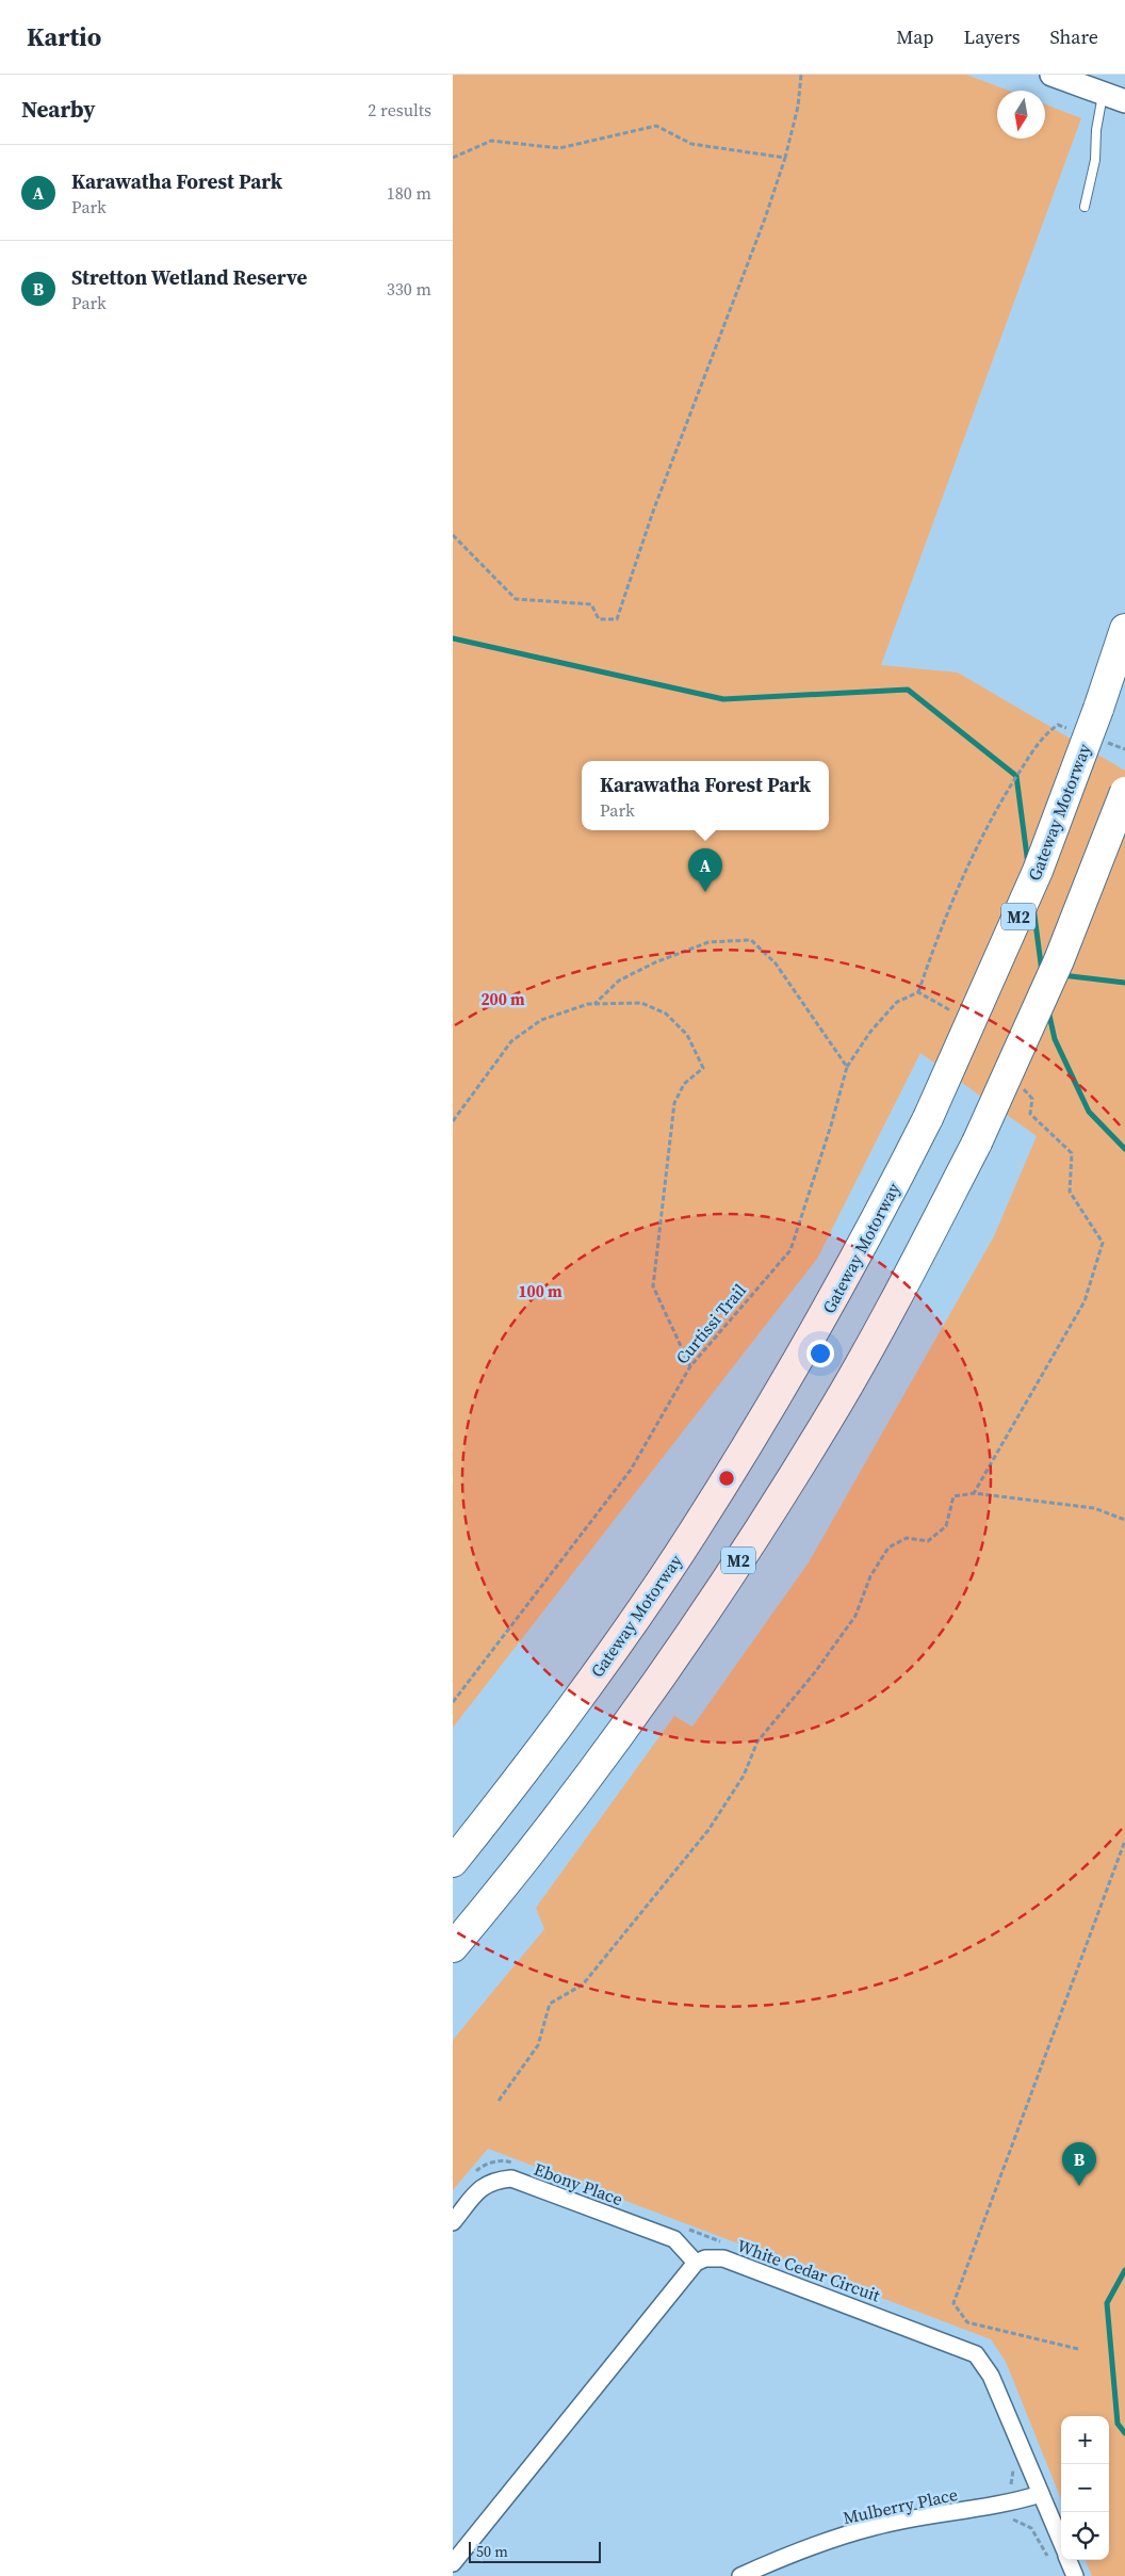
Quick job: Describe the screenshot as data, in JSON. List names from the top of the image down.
{
  "streets": {
    "highway": ["Gateway Motorway", "M2"],
    "street": ["Ebony Place", "White Cedar Circuit", "Mulberry Place"],
    "path": ["Curtissi Trail"]
  },
  "crossings": [
    ["Ebony Place", "White Cedar Circuit"],
    ["White Cedar Circuit", "Mulberry Place"]
  ],
  "scale_bar": "50 m",
  "north": "bottom",
  "page": {
    "header": "Kartio",
    "nav": ["Map", "Layers", "Share"],
    "heading": ["Nearby", "2 results"],
    "list": [
      {
        "mark": "A",
        "name": "Karawatha Forest Park",
        "note": "Park",
        "value": "180 m"
      },
      {
        "mark": "B",
        "name": "Stretton Wetland Reserve",
        "note": "Park",
        "value": "330 m"
      }
    ],
    "popup": ["Karawatha Forest Park", "Park"],
    "pins": ["A", "B"],
    "map_buttons": ["+", "−"],
    "scale": "50 m"
  },
  "rings": ["200 m", "100 m"]
}
